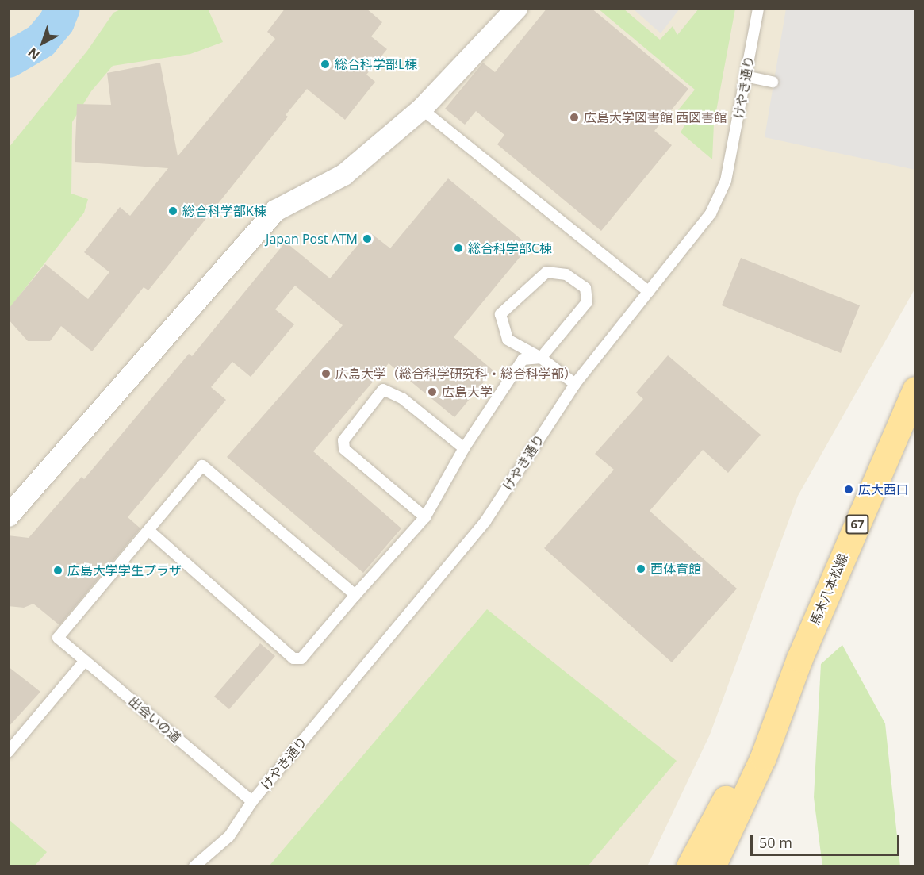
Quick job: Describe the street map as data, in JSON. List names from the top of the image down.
{
  "streets": {
    "main road": ["67", "馬木八本松線"],
    "lane": ["けやき通り", "出会いの道"]
  },
  "crossings": [
    ["けやき通り", "出会いの道"]
  ],
  "places": [
    "総合科学部L棟",
    "広島大学図書館 西図書館",
    "総合科学部K棟",
    "Japan Post ATM",
    "総合科学部C棟",
    "広島大学（総合科学研究科・総合科学部）",
    "広島大学",
    "広大西口",
    "西体育館",
    "広島大学学生プラザ"
  ],
  "scale_bar": "50 m",
  "north": "bottom left"
}
